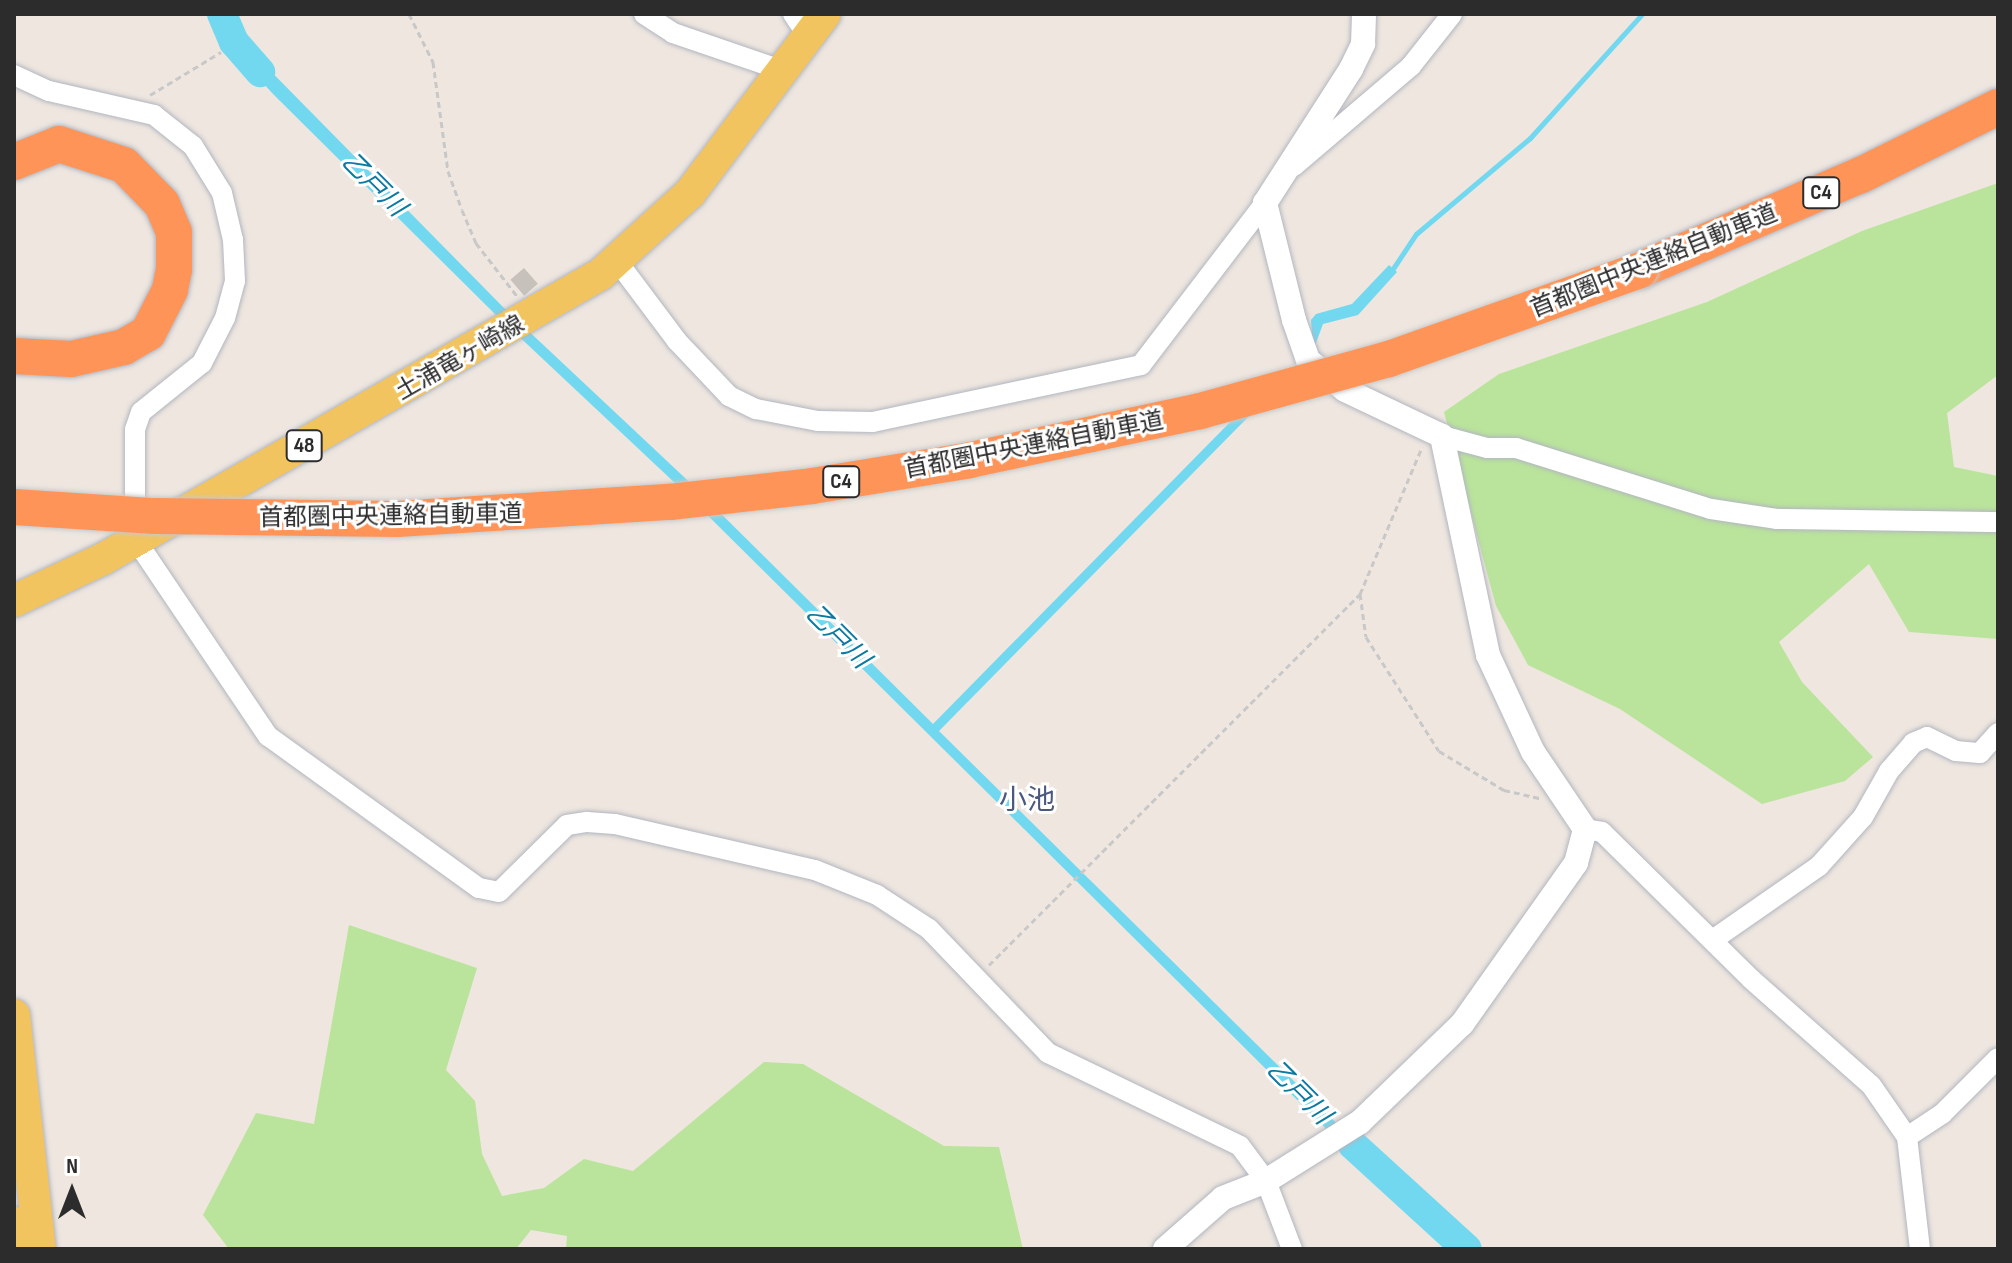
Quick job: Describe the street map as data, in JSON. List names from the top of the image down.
{
  "streets": {
    "highway": ["C4", "首都圏中央連絡自動車道"],
    "main road": ["土浦竜ヶ崎線", "48"]
  },
  "districts": ["小池"],
  "water": ["乙戸川"],
  "north": "top"
}
